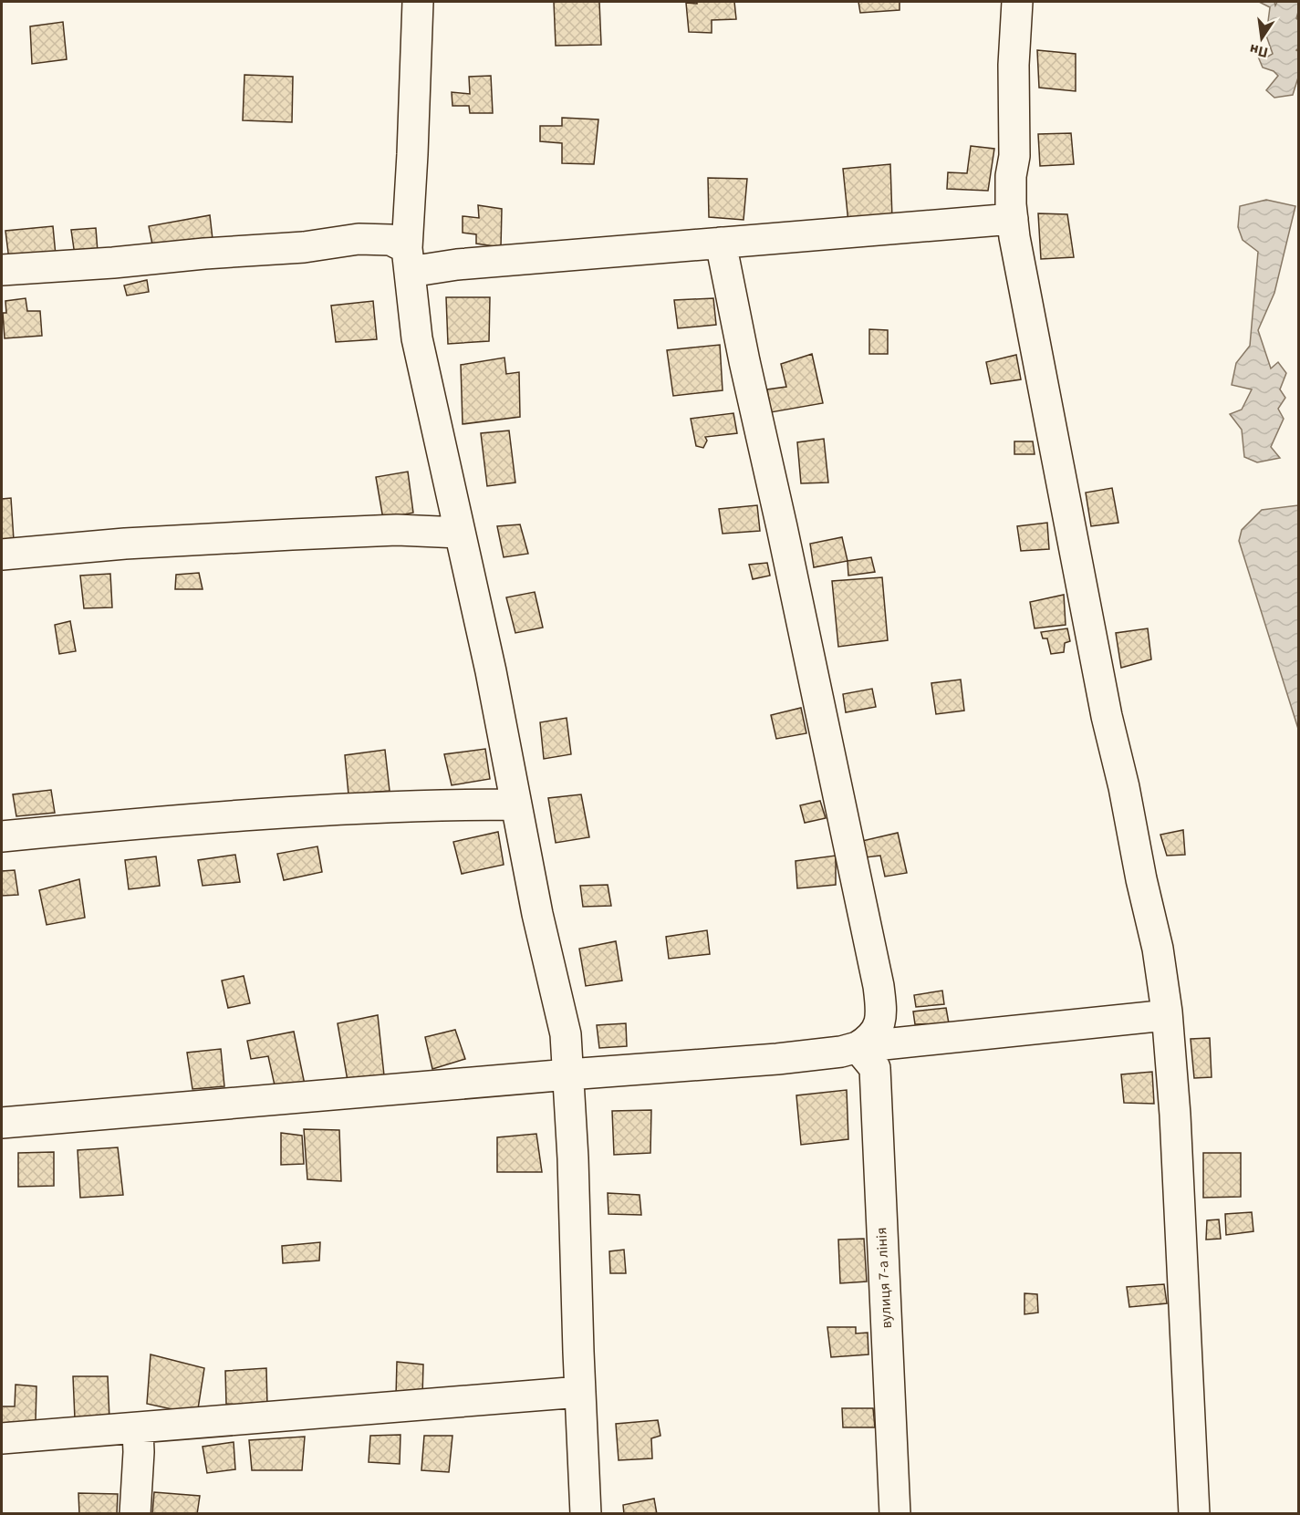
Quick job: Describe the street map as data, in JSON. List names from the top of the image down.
{
  "streets": {
    "street": ["вулиця 7-а лінія"]
  },
  "north": "bottom"
}
